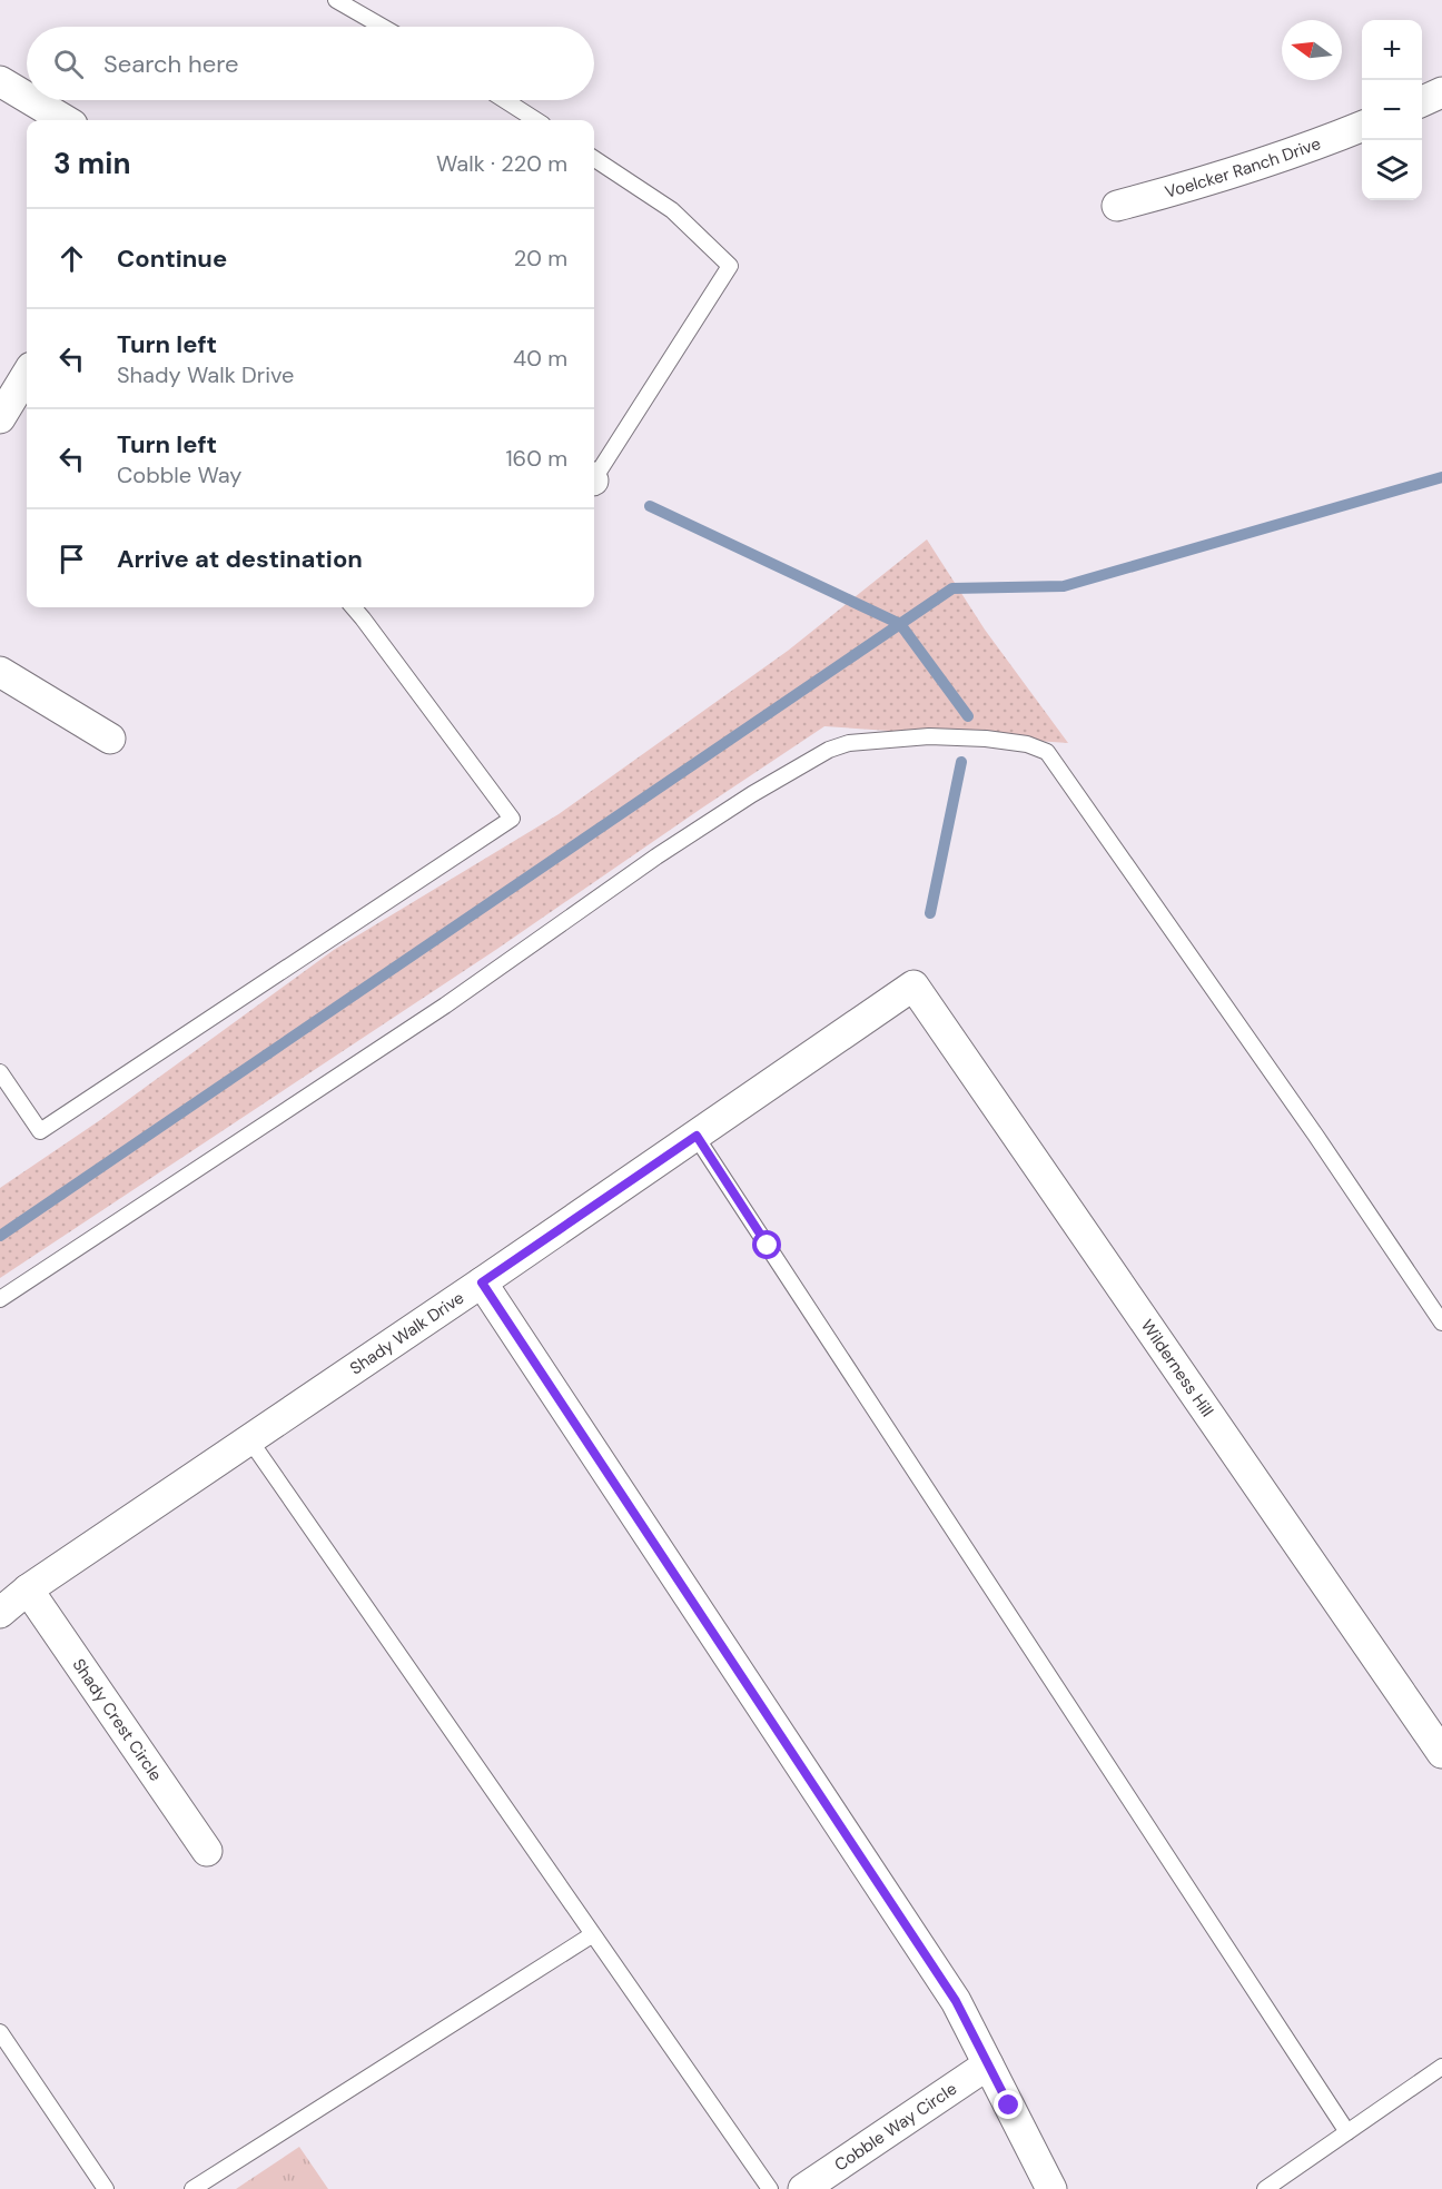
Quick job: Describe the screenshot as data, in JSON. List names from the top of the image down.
{
  "streets": {
    "street": [
      "Voelcker Ranch Drive",
      "Shady Walk Drive",
      "Wilderness Hill",
      "Shady Crest Circle",
      "Cobble Way Circle"
    ]
  },
  "crossings": [
    ["Shady Walk Drive", "Wilderness Hill"],
    ["Shady Walk Drive", "Shady Crest Circle"]
  ],
  "north": "left",
  "page": {
    "map_buttons": ["+", "−"],
    "search": "Search here",
    "heading": ["3 min", "Walk · 220 m"],
    "list": [
      ["Continue", "20 m"],
      ["Turn left", "Shady Walk Drive", "40 m"],
      ["Turn left", "Cobble Way", "160 m"],
      "Arrive at destination"
    ]
  }
}
